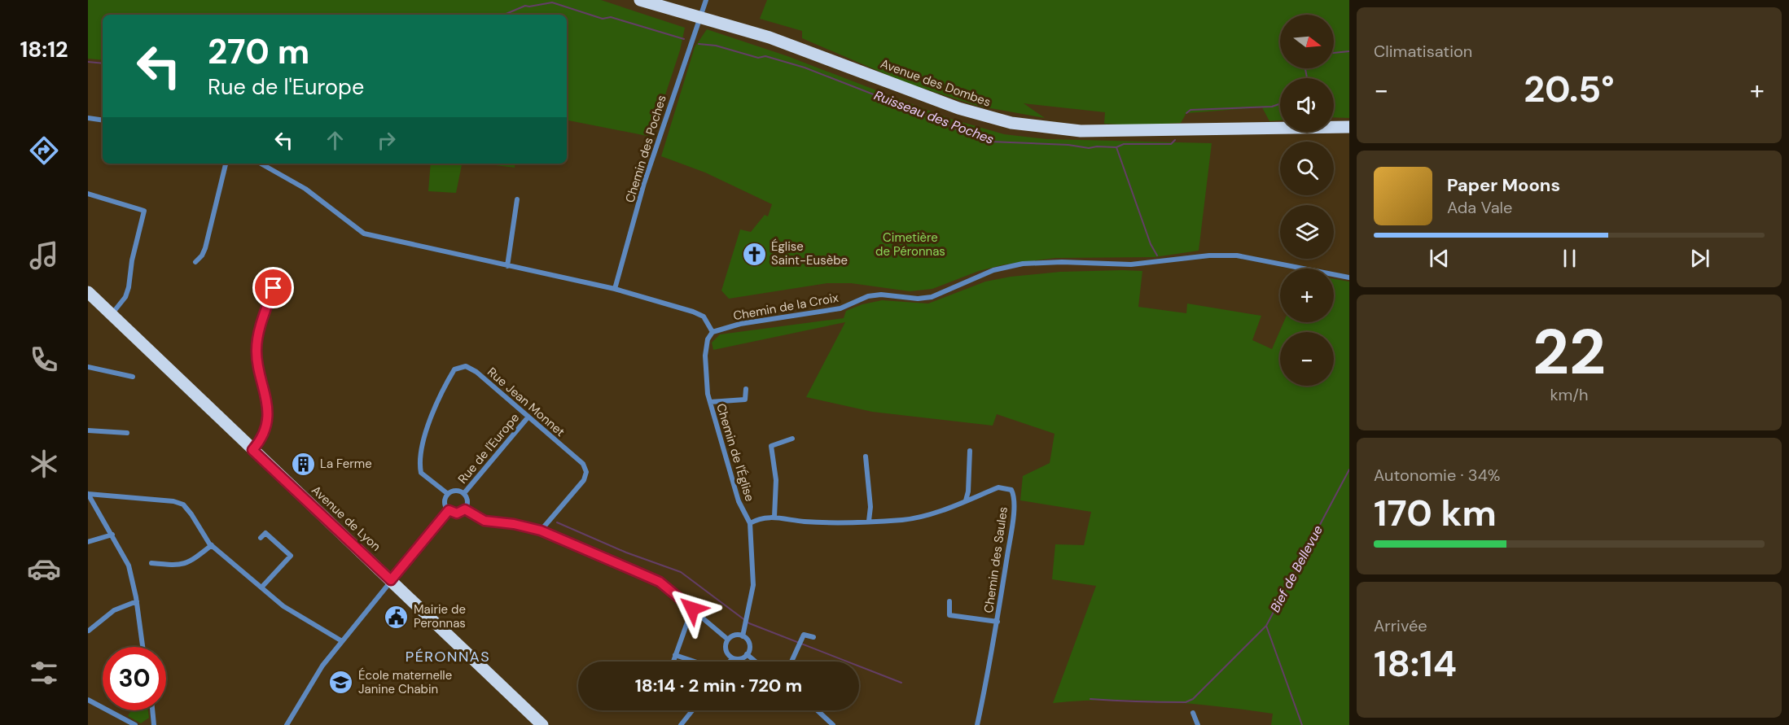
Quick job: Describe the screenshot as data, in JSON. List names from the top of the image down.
{
  "streets": {
    "main road": ["Avenue des Dombes", "Avenue de Lyon"],
    "street": [
      "Chemin des Poches",
      "Chemin de la Croix",
      "Rue Jean Monnet",
      "Rue de l'Europe",
      "Chemin de l'Église",
      "Chemin des Saules"
    ]
  },
  "crossings": [
    ["Avenue des Dombes", "Chemin des Poches"],
    ["Chemin de la Croix", "Chemin de l'Église"],
    ["Rue Jean Monnet", "Rue de l'Europe"],
    ["Chemin de l'Église", "Chemin des Saules"]
  ],
  "districts": ["PÉRONNAS"],
  "water": ["Ruisseau des Poches", "Bief de Bellevue"],
  "parks": ["Cimetière de Péronnas"],
  "places": {
    "church": ["Église Saint-Eusèbe"],
    "building": ["La Ferme"],
    "public building": ["Mairie de Peronnas"],
    "school or university": ["École maternelle Janine Chabin"]
  },
  "north": "right",
  "page": {
    "tabs": "18:12",
    "tile": [
      "Climatisation",
      ["22", "km/h"],
      ["Autonomie · 34%", "170 km"],
      ["Arrivée", "18:14"]
    ],
    "map_buttons": ["+", "−"],
    "turn": ["270 m", "Rue de l'Europe"],
    "heat": ["−", "20.5°", "+"],
    "song": ["Paper Moons", "Ada Vale"],
    "limit": "30",
    "trip": "18:14 · 2 min · 720 m"
  }
}
